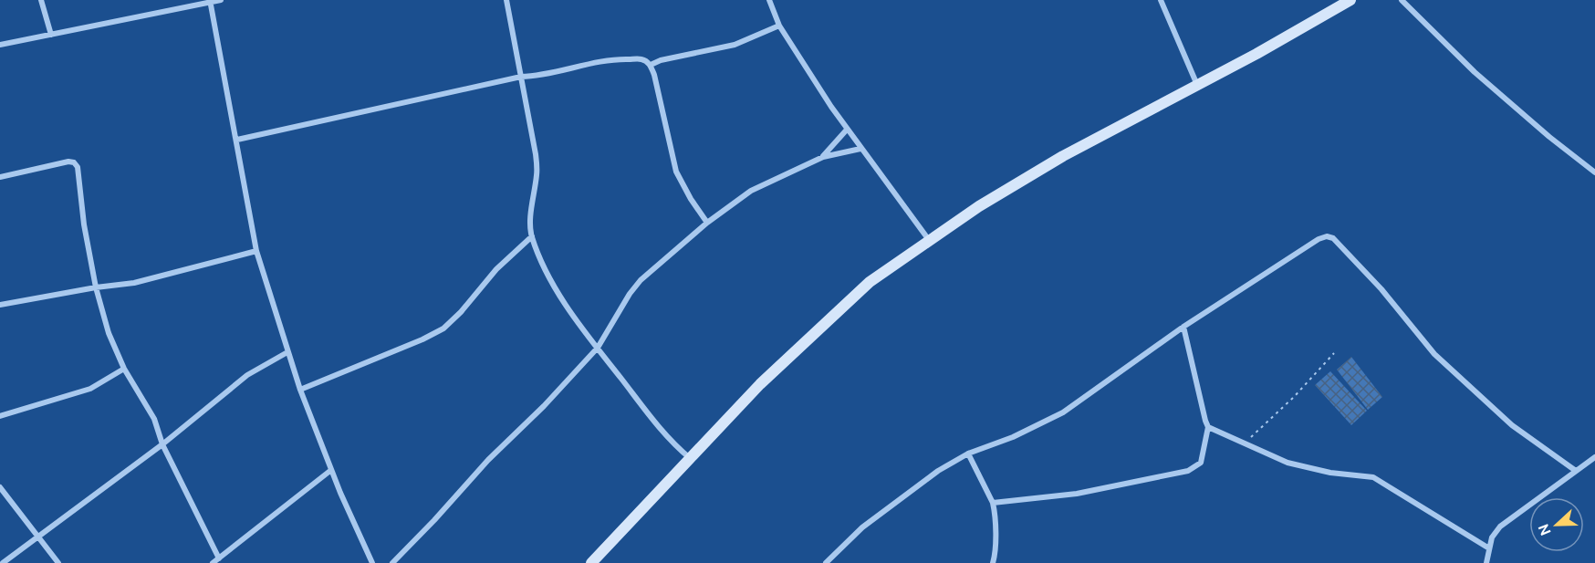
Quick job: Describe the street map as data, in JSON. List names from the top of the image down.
{
  "north": "left"
}
